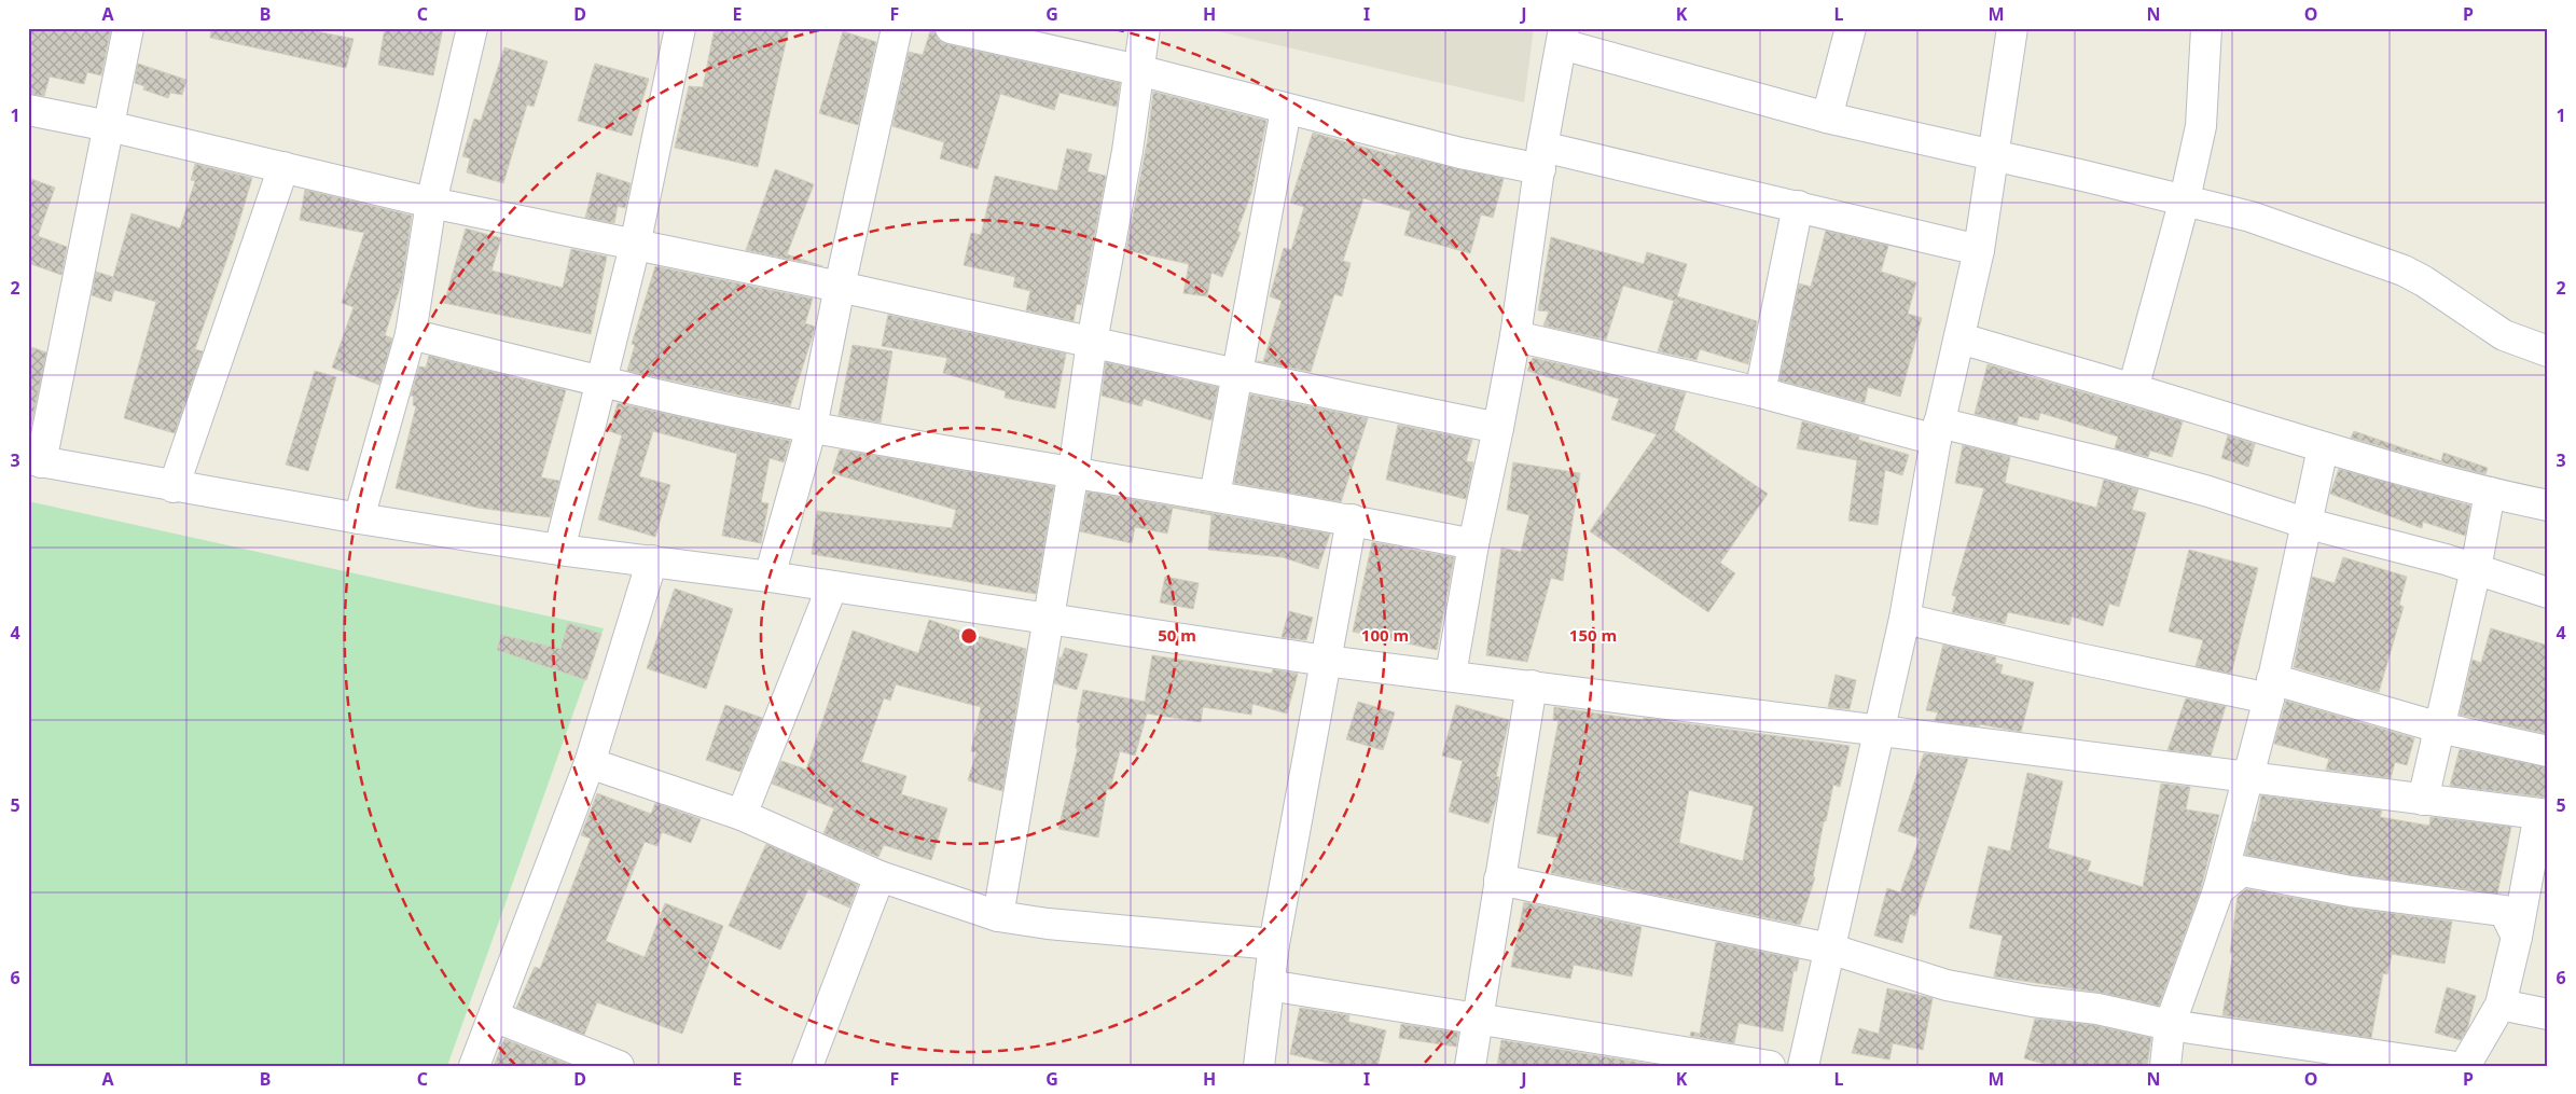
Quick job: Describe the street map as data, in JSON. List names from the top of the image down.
{
  "grid": {
    "columns": [
      "A",
      "B",
      "C",
      "D",
      "E",
      "F",
      "G",
      "H",
      "I",
      "J",
      "K",
      "L",
      "M",
      "N",
      "O",
      "P"
    ],
    "rows": [
      "1",
      "2",
      "3",
      "4",
      "5",
      "6"
    ]
  },
  "rings": ["50 m", "100 m", "150 m"]
}
